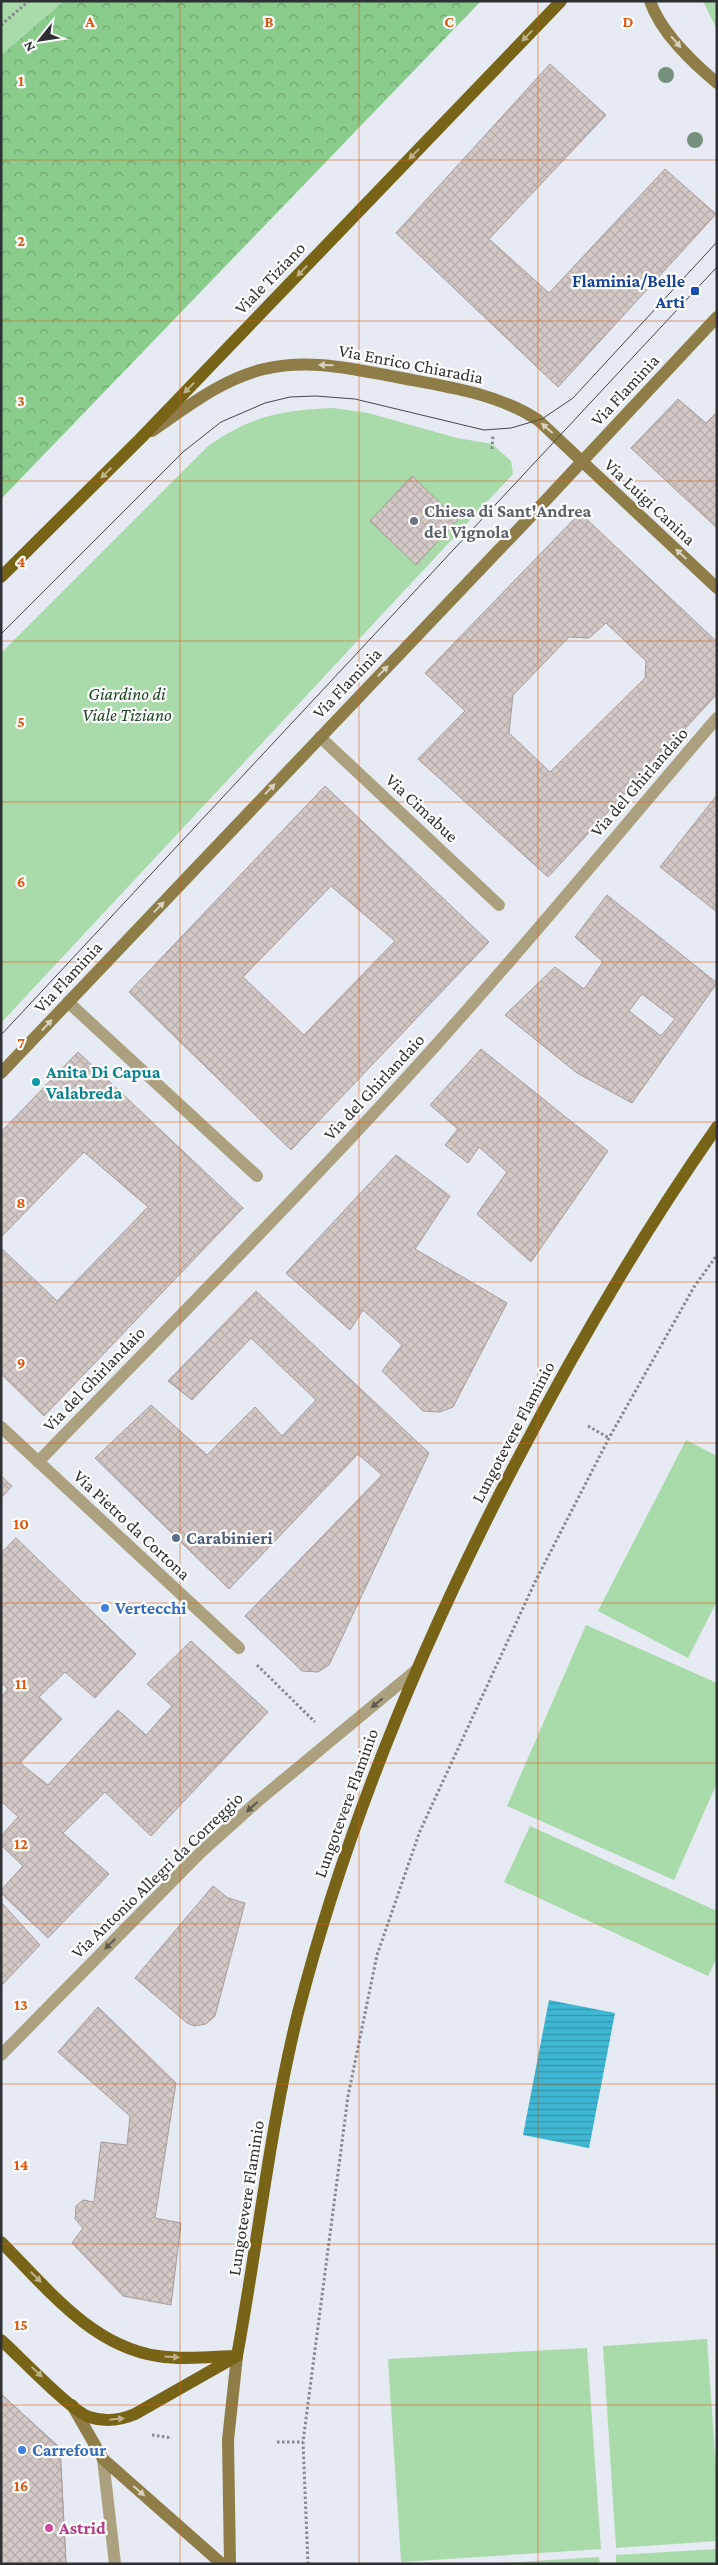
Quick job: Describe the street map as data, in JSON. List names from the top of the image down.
{
  "streets": {
    "main road": ["Viale Tiziano", "Lungotevere Flaminio"],
    "street": [
      "Via Enrico Chiaradia",
      "Via Flaminia",
      "Via Luigi Canina",
      "Via del Ghirlandaio",
      "Via Cimabue",
      "Via Pietro da Cortona",
      "Via Antonio Allegri da Correggio"
    ]
  },
  "crossings": [
    ["Viale Tiziano", "Via Enrico Chiaradia"],
    ["Via Enrico Chiaradia", "Via Flaminia"],
    ["Via Enrico Chiaradia", "Via Luigi Canina"],
    ["Via Flaminia", "Via Luigi Canina"],
    ["Via Flaminia", "Via Cimabue"],
    ["Via del Ghirlandaio", "Via Pietro da Cortona"],
    ["Lungotevere Flaminio", "Via Antonio Allegri da Correggio"]
  ],
  "one_way": [
    "Viale Tiziano",
    "Via Enrico Chiaradia",
    "Via Flaminia",
    "Via Luigi Canina",
    "Via Antonio Allegri da Correggio"
  ],
  "parks": ["Giardino di Viale Tiziano"],
  "places": {
    "transit": ["Flaminia/Belle Arti"],
    "other": [
      "Chiesa di Sant'Andrea del Vignola",
      "Anita Di Capua Valabreda",
      "Carabinieri",
      "Vertecchi",
      "Carrefour",
      "Astrid"
    ]
  },
  "north": "bottom left",
  "grid": {
    "columns": [
      "A",
      "B",
      "C",
      "D"
    ],
    "rows": [
      "1",
      "2",
      "3",
      "4",
      "5",
      "6",
      "7",
      "8",
      "9",
      "10",
      "11",
      "12",
      "13",
      "14",
      "15",
      "16"
    ]
  }
}
